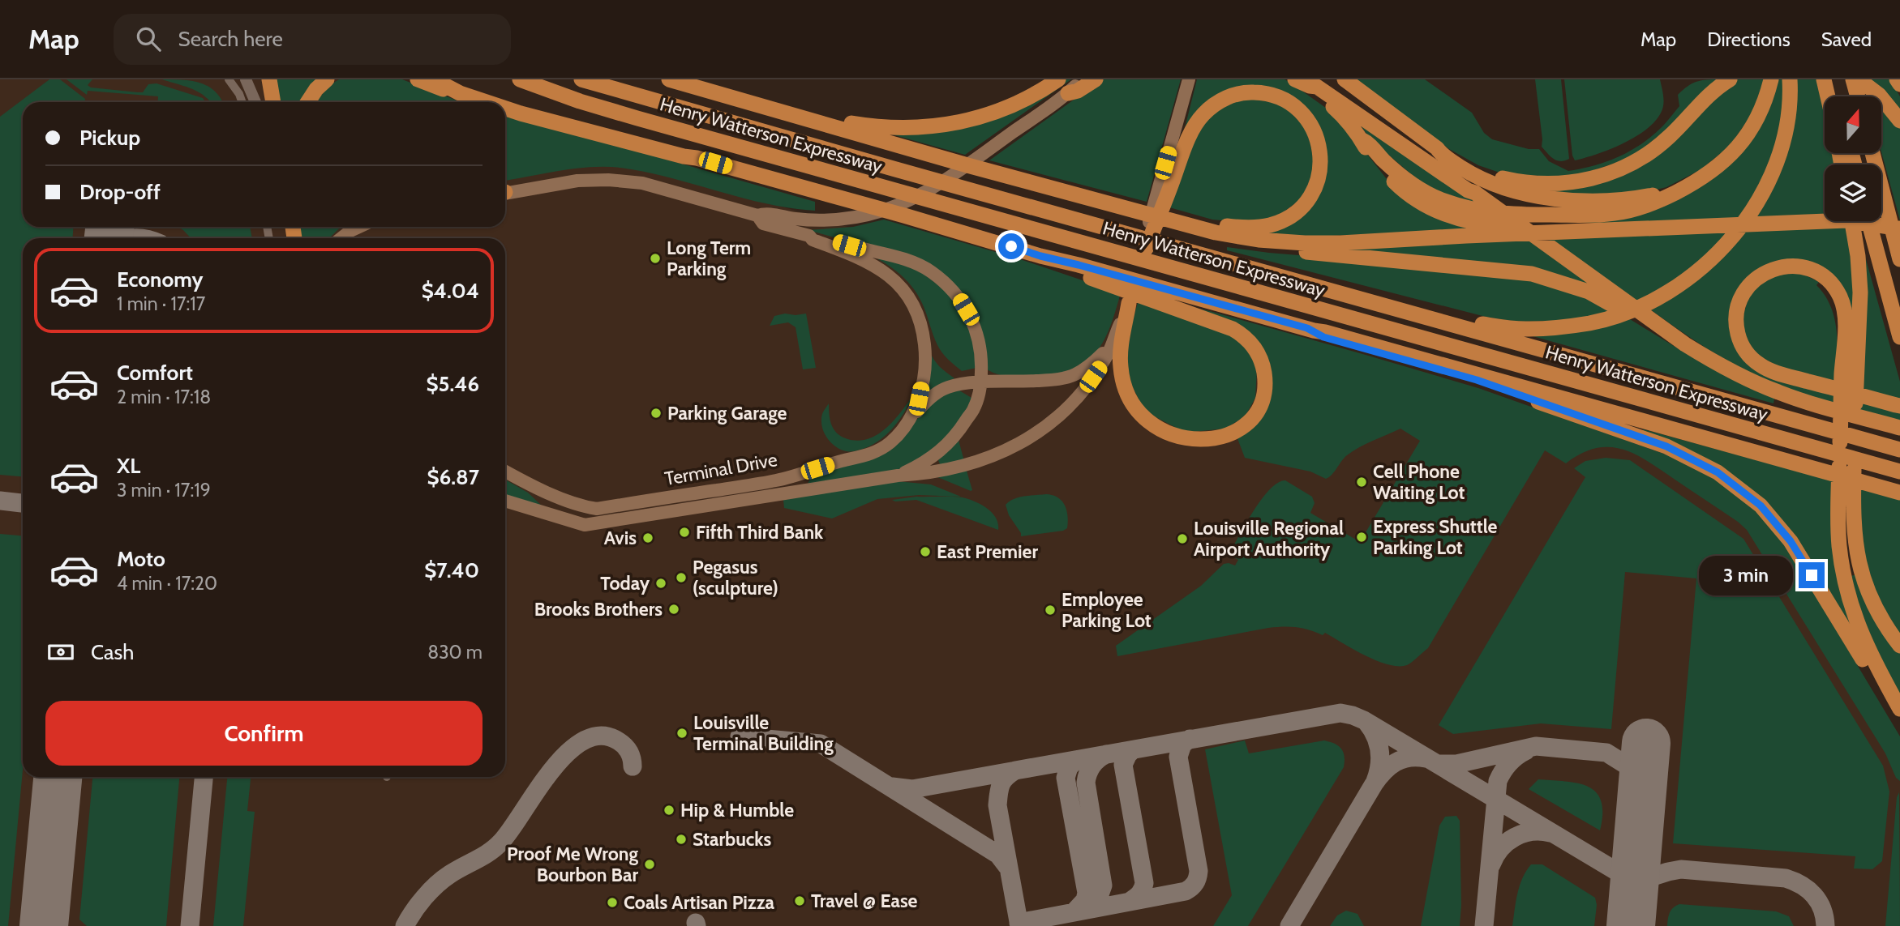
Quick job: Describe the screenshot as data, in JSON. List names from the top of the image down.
{
  "streets": {
    "highway": ["Henry Watterson Expressway"],
    "main road": ["Terminal Drive"]
  },
  "places": [
    "Long Term Parking",
    "Parking Garage",
    "Cell Phone Waiting Lot",
    "Fifth Third Bank",
    "Express Shuttle Parking Lot",
    "Avis",
    "Louisville Regional Airport Authority",
    "East Premier",
    "Pegasus (sculpture)",
    "Today",
    "Brooks Brothers",
    "Employee Parking Lot",
    "Louisville Terminal Building",
    "Hip & Humble",
    "Starbucks",
    "Proof Me Wrong Bourbon Bar",
    "Travel @ Ease",
    "Coals Artisan Pizza"
  ],
  "north": "top",
  "page": {
    "header": "Map",
    "search": "Search here",
    "nav": ["Map", "Directions", "Saved"],
    "banner": ["Pickup", "Drop-off"],
    "list": [
      {
        "name": "Economy",
        "note": "1 min · 17:17",
        "value": "$4.04"
      },
      {
        "name": "Comfort",
        "note": "2 min · 17:18",
        "value": "$5.46"
      },
      {
        "name": "XL",
        "note": "3 min · 17:19",
        "value": "$6.87"
      },
      {
        "name": "Moto",
        "note": "4 min · 17:20",
        "value": "$7.40"
      }
    ],
    "bubble": "3 min",
    "pay": ["Cash", "830 m"],
    "buttons": "Confirm"
  }
}
